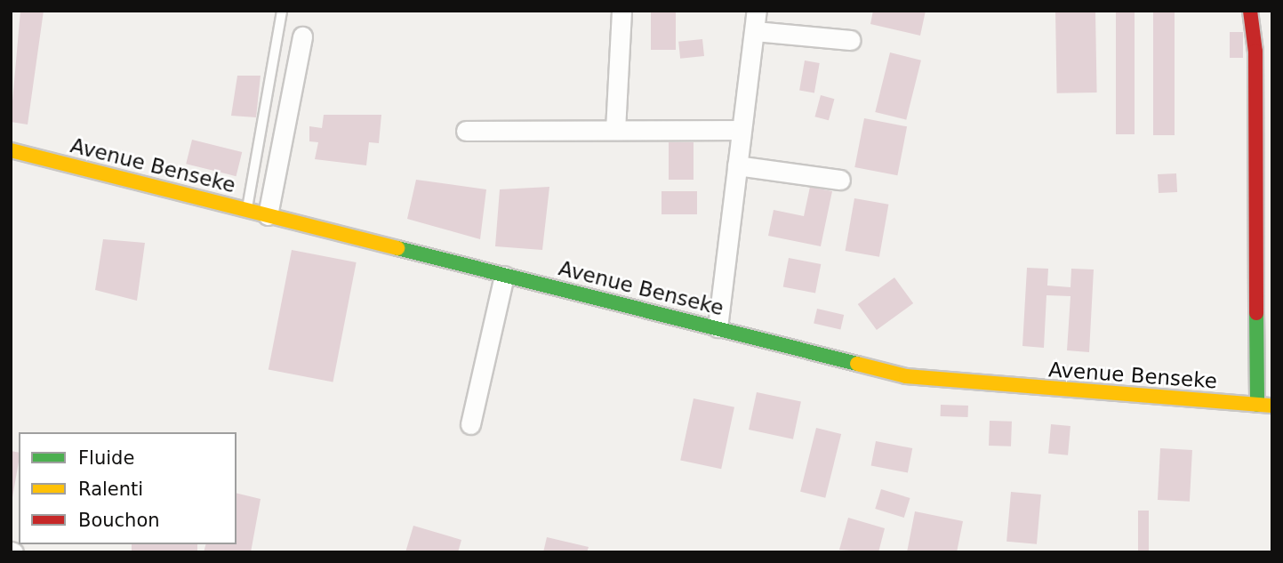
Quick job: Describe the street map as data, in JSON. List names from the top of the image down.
{
  "streets": {
    "street": ["Avenue Benseke"]
  },
  "legend": ["Fluide", "Ralenti", "Bouchon"]
}
